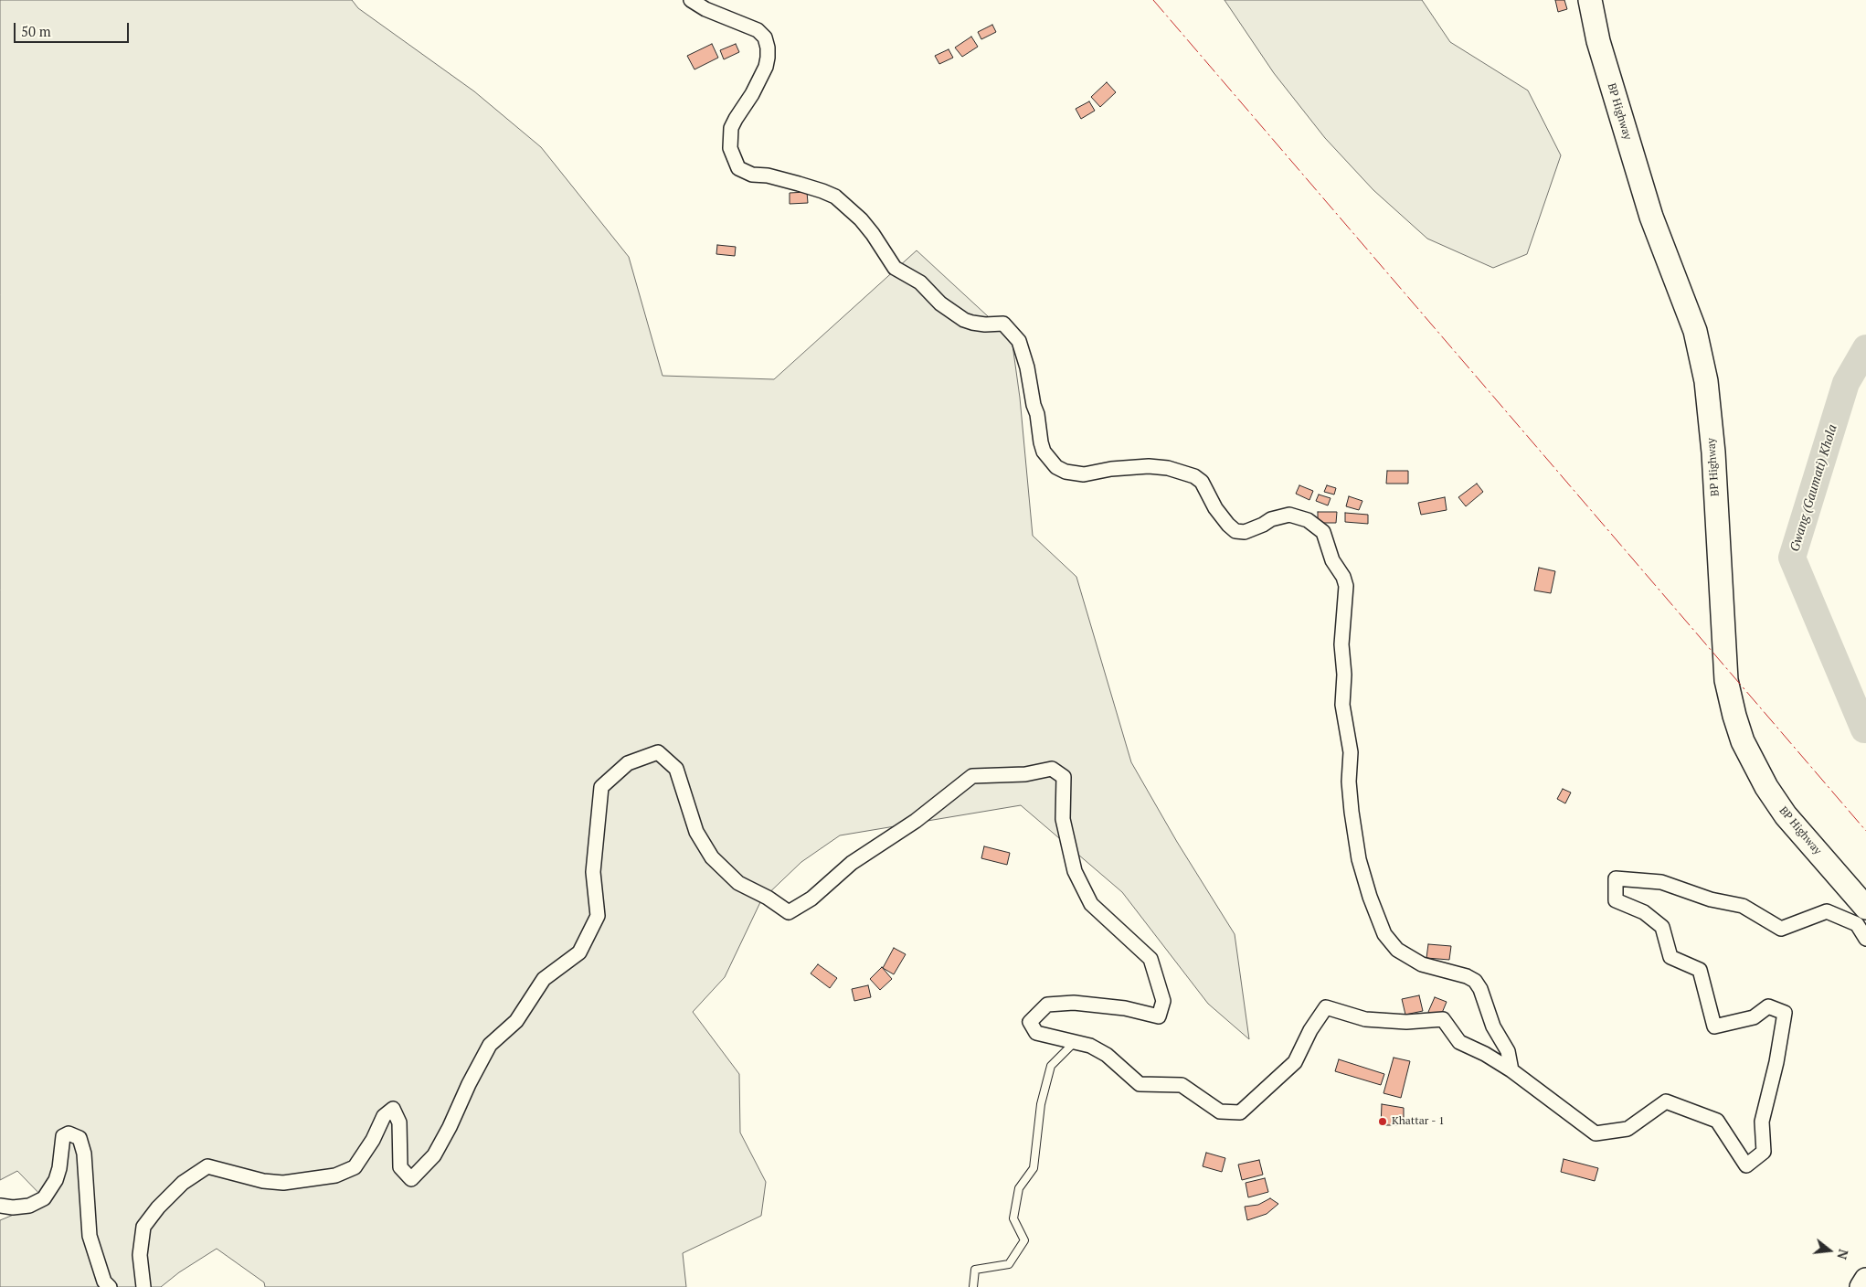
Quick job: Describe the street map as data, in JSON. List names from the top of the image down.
{
  "streets": {
    "highway": ["BP Highway"]
  },
  "water": ["Gwang (Gaumati) Khola"],
  "places": ["Khattar - 1"],
  "scale_bar": "50 m",
  "north": "right"
}
